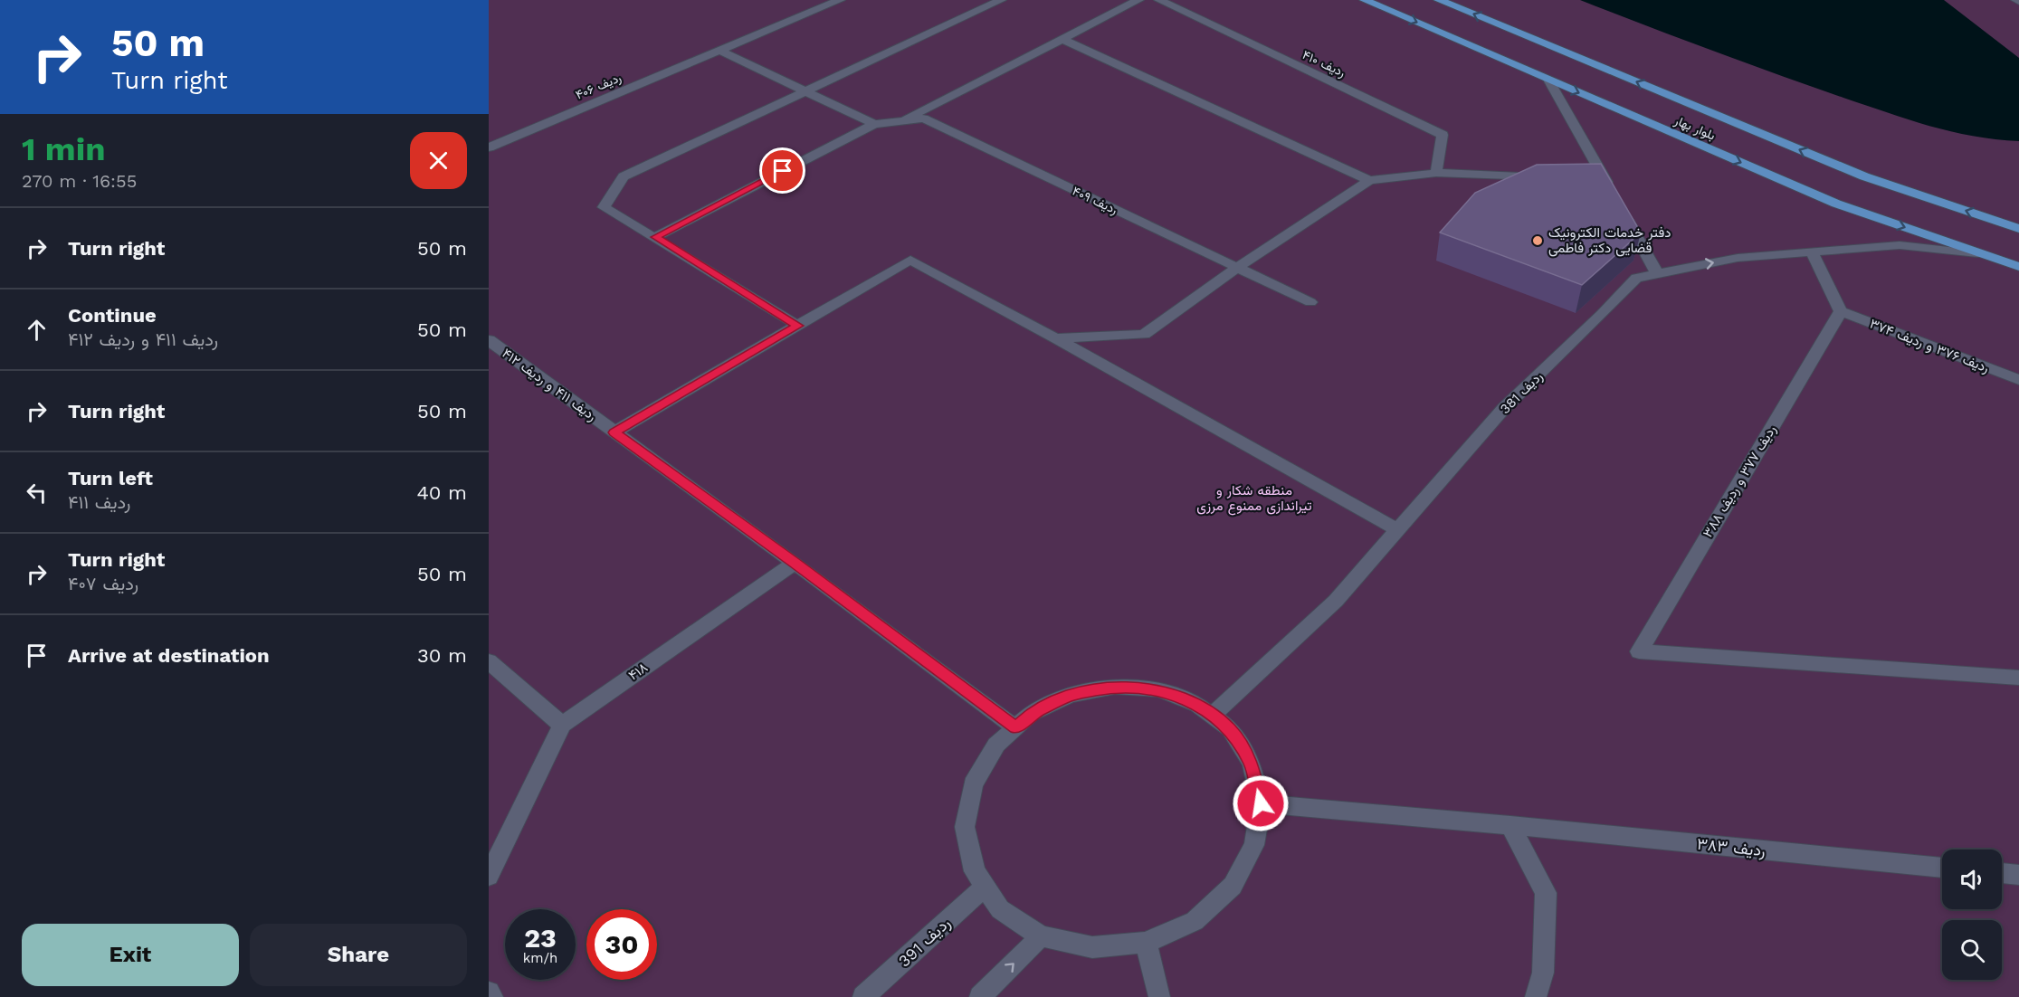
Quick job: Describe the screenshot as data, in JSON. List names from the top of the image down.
{
  "streets": {
    "main road": ["بلوار بهار"],
    "street": [
      "ردیف ۴۱۰",
      "ردیف ۴۰۶",
      "ردیف ۴۰۹",
      "ردیف ۳۷۶ و ردیف ۳۷۴",
      "ردیف ۴۱۱ و ردیف ۴۱۲",
      "ردیف 381",
      "ردیف ۳۷۷ و ردیف ۳۸۸",
      "۴۱۸",
      "ردیف ۳۸۳",
      "ردیف 391"
    ]
  },
  "crossings": [
    ["بلوار بهار", "ردیف 381"],
    ["ردیف ۳۷۶ و ردیف ۳۷۴", "ردیف ۳۷۷ و ردیف ۳۸۸"],
    ["ردیف ۴۱۱ و ردیف ۴۱۲", "۴۱۸"]
  ],
  "parks": ["منطقه شکار و تیراندازی ممنوع مرزی"],
  "places": ["دفتر خدمات الکترونیک قضایی دکتر فاطمی"],
  "page": {
    "turn": ["50 m", "Turn right"],
    "heading": ["1 min", "270 m · 16:55"],
    "list": [
      {
        "name": "Turn right",
        "value": "50 m"
      },
      {
        "name": "Continue",
        "note": "ردیف ۴۱۱ و ردیف ۴۱۲",
        "value": "50 m"
      },
      {
        "name": "Turn right",
        "value": "50 m"
      },
      {
        "name": "Turn left",
        "note": "ردیف ۴۱۱",
        "value": "40 m"
      },
      {
        "name": "Turn right",
        "note": "ردیف ۴۰۷",
        "value": "50 m"
      },
      {
        "name": "Arrive at destination",
        "value": "30 m"
      }
    ],
    "speed": "23 km/h",
    "limit": "30",
    "buttons": ["Exit", "Share"]
  }
}
